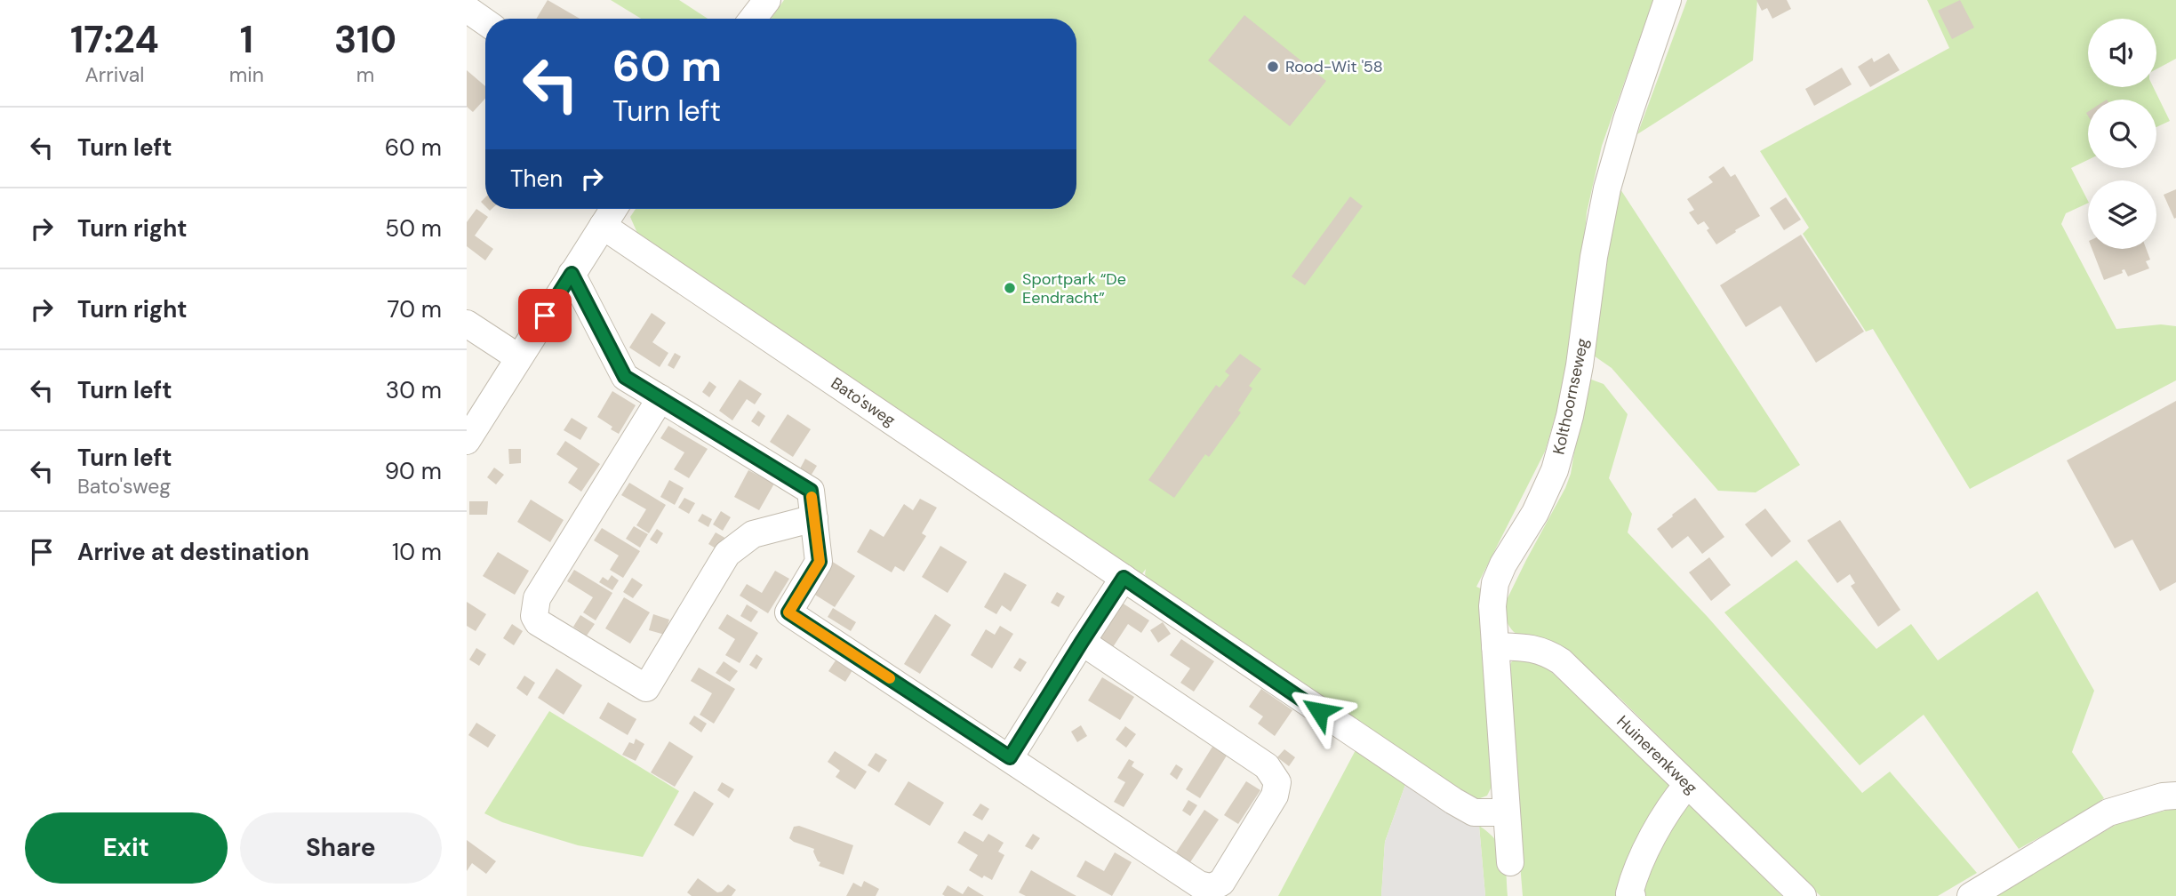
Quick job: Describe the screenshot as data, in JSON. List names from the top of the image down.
{
  "streets": {
    "street": ["Kolthoornseweg", "Bato'sweg", "Huinerenkweg"]
  },
  "crossings": [
    ["Kolthoornseweg", "Bato'sweg"],
    ["Kolthoornseweg", "Huinerenkweg"]
  ],
  "places": ["Rood-Wit '58", "Sportpark “De Eendracht”"],
  "page": {
    "eta": [
      "17:24",
      "Arrival",
      "1",
      "min",
      "310",
      "m"
    ],
    "turn": ["60 m", "Turn left"],
    "list": [
      {
        "name": "Turn left",
        "value": "60 m"
      },
      {
        "name": "Turn right",
        "value": "50 m"
      },
      {
        "name": "Turn right",
        "value": "70 m"
      },
      {
        "name": "Turn left",
        "value": "30 m"
      },
      {
        "name": "Turn left",
        "note": "Bato'sweg",
        "value": "90 m"
      },
      {
        "name": "Arrive at destination",
        "value": "10 m"
      }
    ],
    "then": "Then",
    "buttons": ["Exit", "Share"]
  }
}
